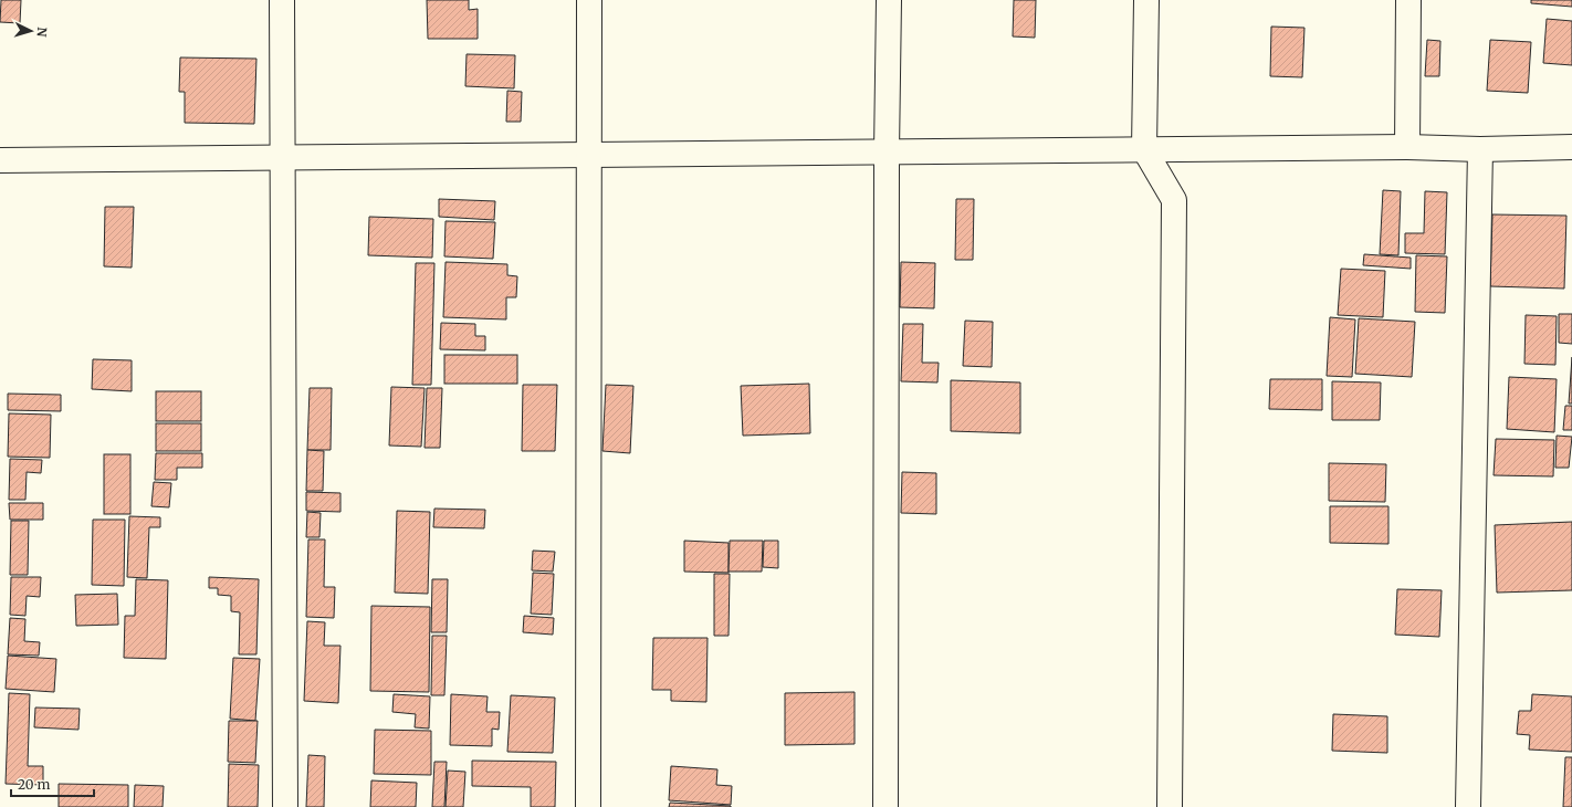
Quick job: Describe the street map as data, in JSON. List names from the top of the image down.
{
  "scale_bar": "20 m",
  "north": "right"
}
